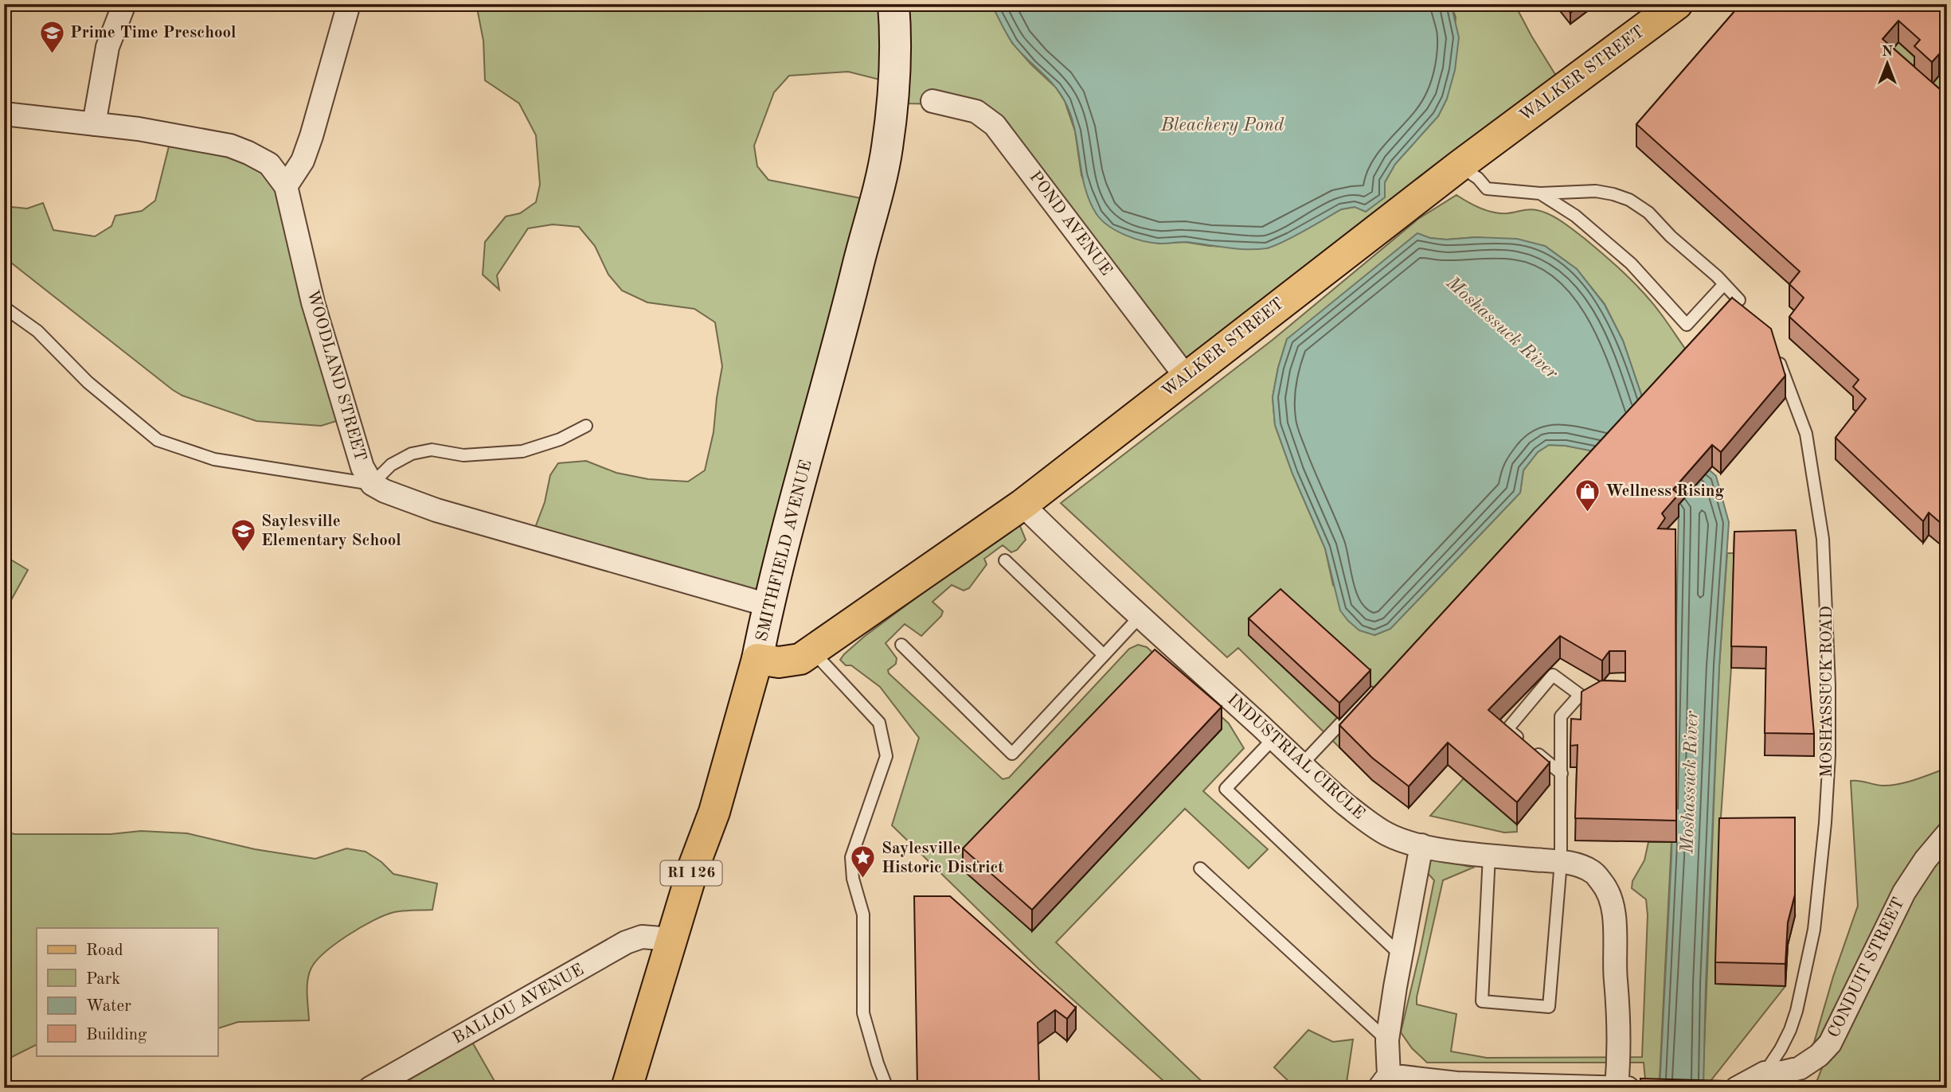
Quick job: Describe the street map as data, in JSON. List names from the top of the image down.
{
  "streets": {
    "main road": ["WALKER STREET", "SMITHFIELD AVENUE", "RI 126"],
    "street": [
      "POND AVENUE",
      "WOODLAND STREET",
      "INDUSTRIAL CIRCLE",
      "CONDUIT STREET",
      "BALLOU AVENUE"
    ],
    "lane": ["MOSHASSUCK ROAD"]
  },
  "crossings": [
    ["WALKER STREET", "POND AVENUE"],
    ["WALKER STREET", "SMITHFIELD AVENUE"],
    ["WALKER STREET", "INDUSTRIAL CIRCLE"],
    ["SMITHFIELD AVENUE", "BALLOU AVENUE"],
    ["MOSHASSUCK ROAD", "CONDUIT STREET"]
  ],
  "water": ["Bleachery Pond", "Moshassuck River"],
  "places": {
    "school or university": ["Prime Time Preschool", "Saylesville Elementary School"],
    "shop": ["Wellness Rising"],
    "place": ["Saylesville Historic District"]
  },
  "legend": [
    "Road",
    "Park",
    "Water",
    "Building"
  ],
  "north": "top"
}
